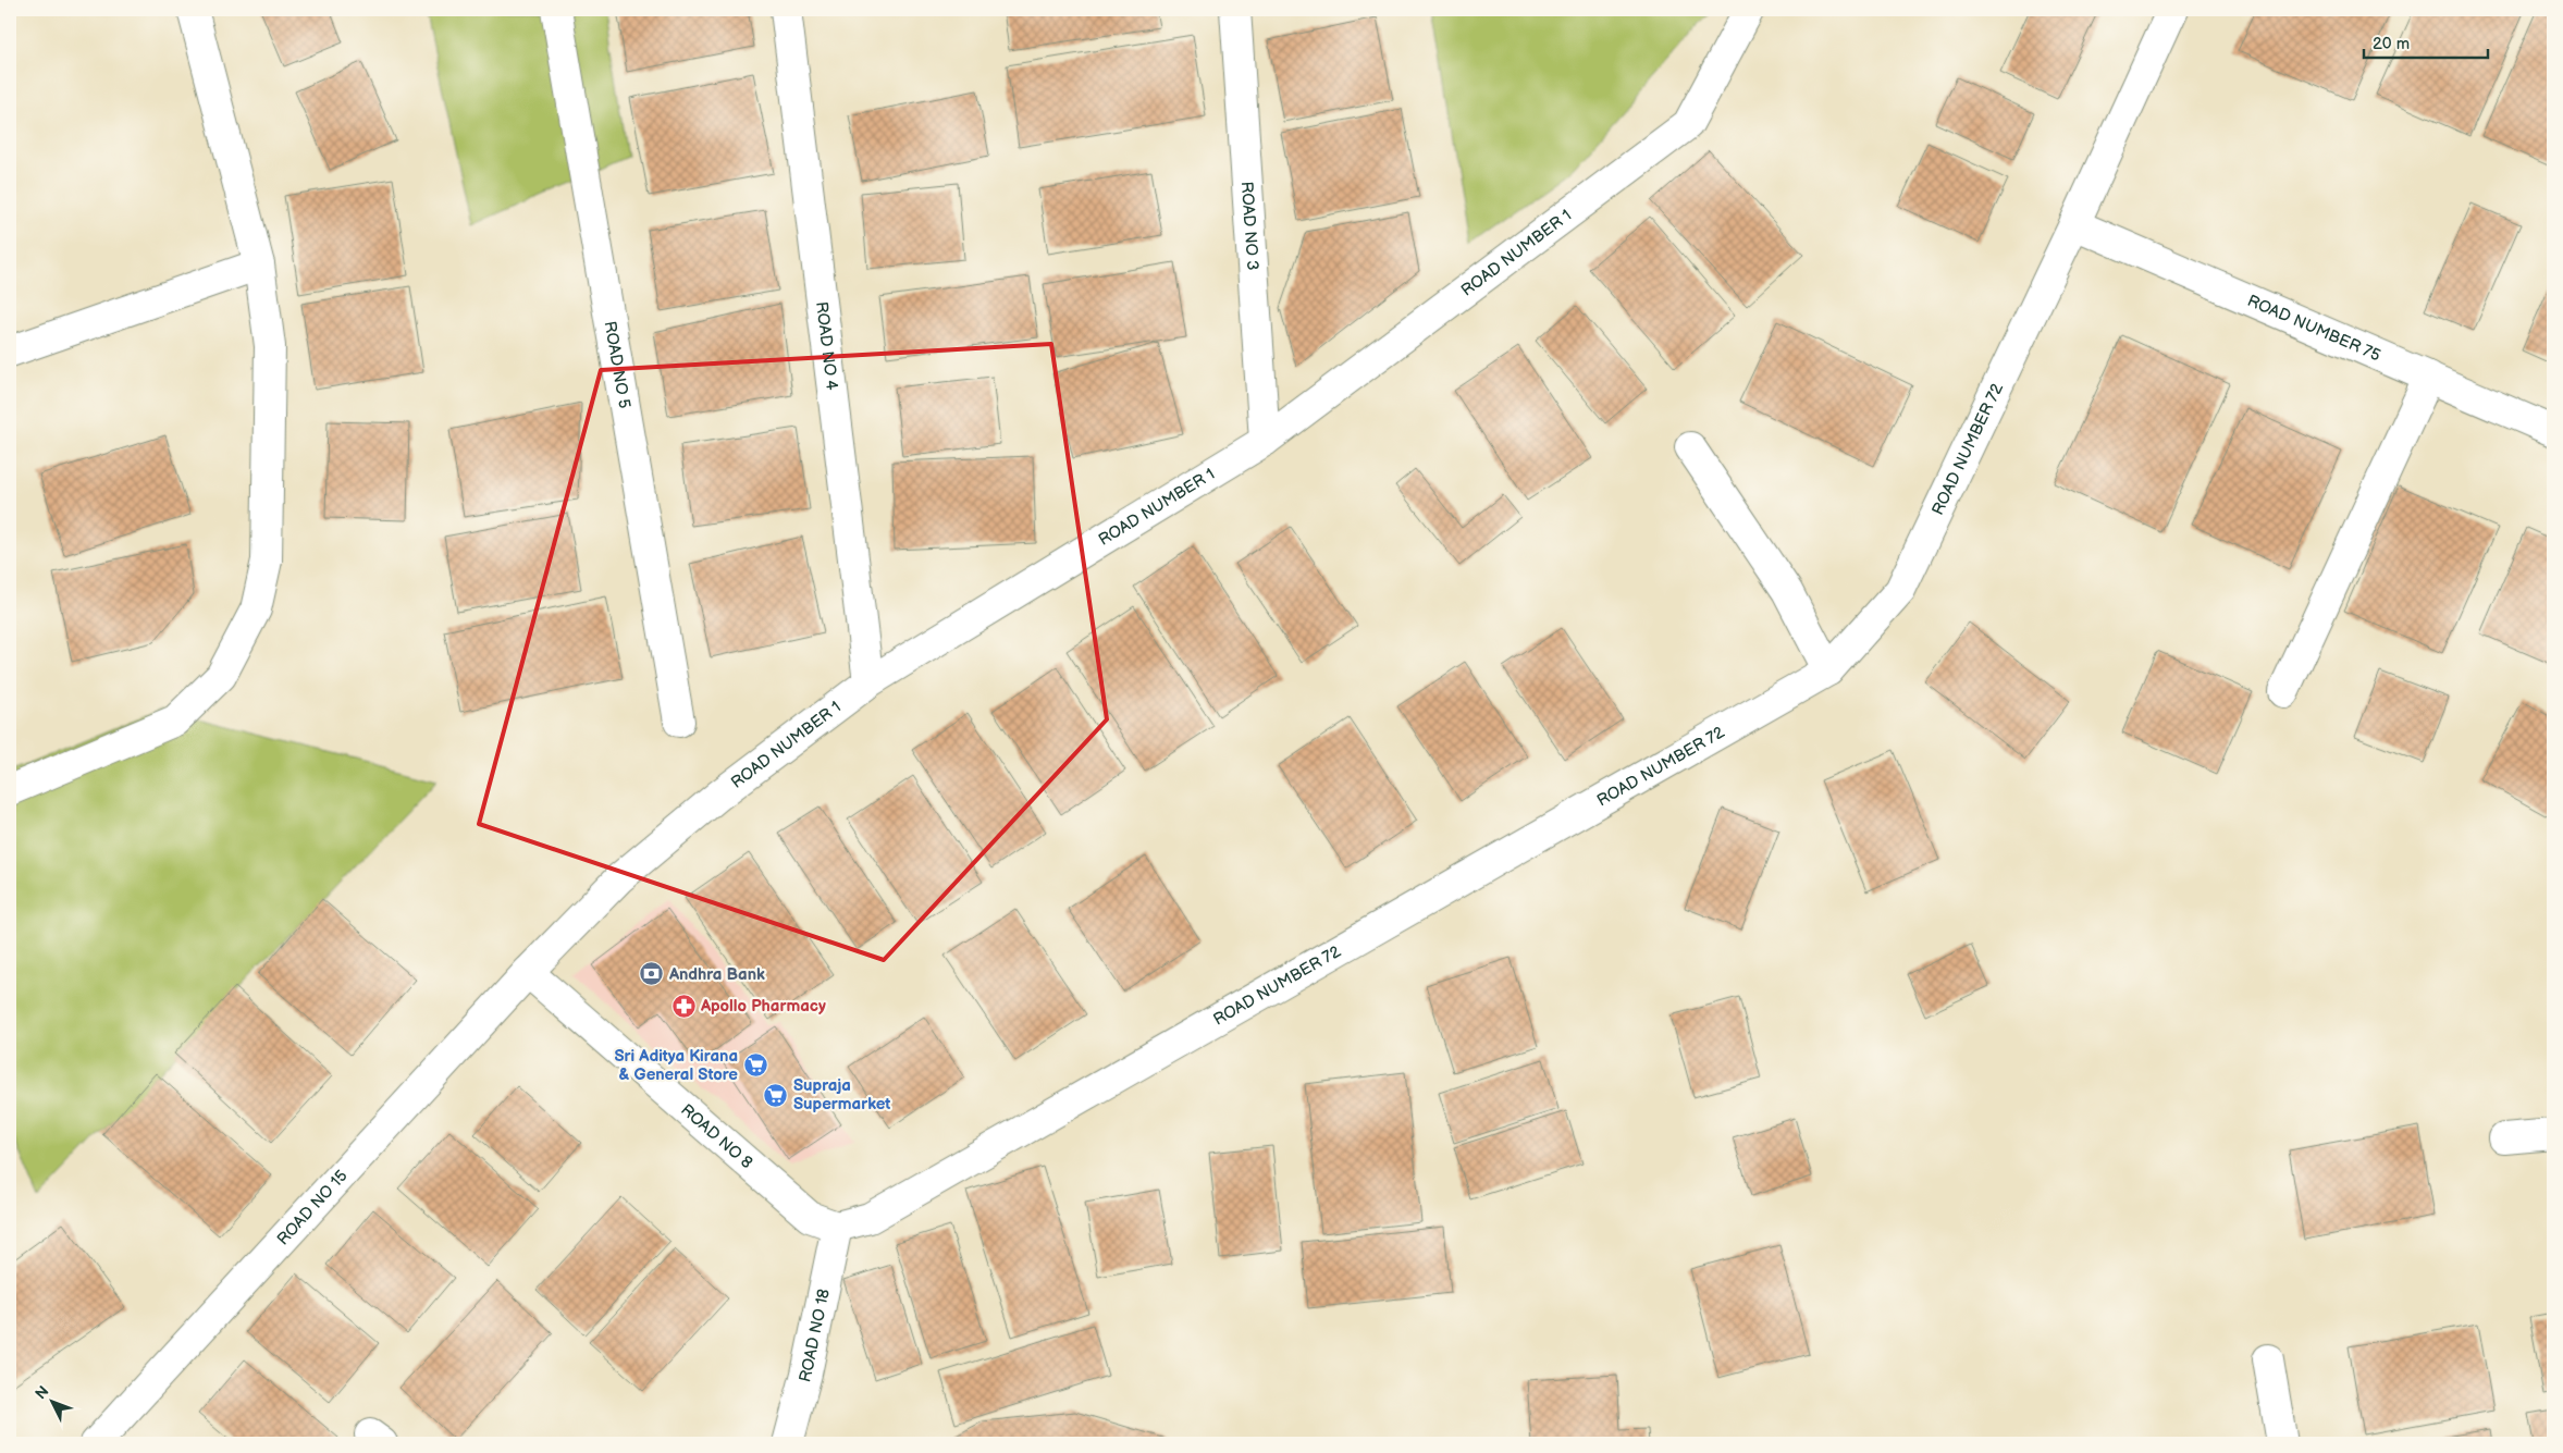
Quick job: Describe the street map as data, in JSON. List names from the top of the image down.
{
  "streets": {
    "street": [
      "ROAD NO 3",
      "ROAD NUMBER 1",
      "ROAD NUMBER 75",
      "ROAD NO 4",
      "ROAD NO 5",
      "ROAD NUMBER 72",
      "ROAD NO 8",
      "ROAD NO 15",
      "ROAD NO 18"
    ]
  },
  "crossings": [
    ["ROAD NO 3", "ROAD NUMBER 1"],
    ["ROAD NUMBER 1", "ROAD NO 4"],
    ["ROAD NUMBER 1", "ROAD NO 8"],
    ["ROAD NUMBER 1", "ROAD NO 15"],
    ["ROAD NUMBER 75", "ROAD NUMBER 72"],
    ["ROAD NUMBER 72", "ROAD NO 8"],
    ["ROAD NUMBER 72", "ROAD NO 18"],
    ["ROAD NO 8", "ROAD NO 15"],
    ["ROAD NO 8", "ROAD NO 18"]
  ],
  "places": {
    "bank": ["Andhra Bank"],
    "pharmacy": ["Apollo Pharmacy"],
    "supermarket": ["Sri Aditya Kirana & General Store", "Supraja Supermarket"]
  },
  "scale_bar": "20 m",
  "north": "top left"
}
